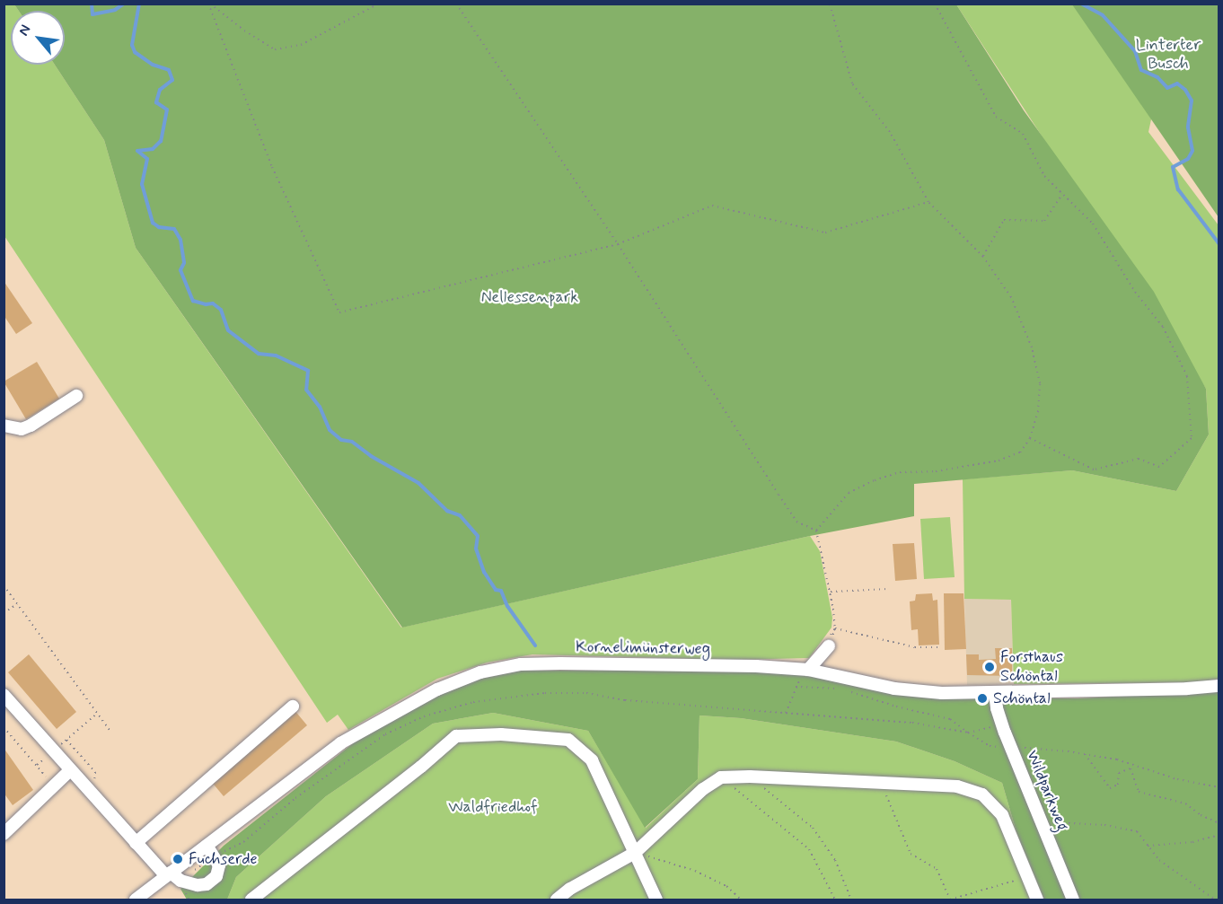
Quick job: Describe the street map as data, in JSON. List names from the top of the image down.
{
  "streets": {
    "street": ["Kornelimünsterweg", "Wildparkweg"]
  },
  "crossings": [
    ["Kornelimünsterweg", "Wildparkweg"]
  ],
  "parks": ["Linterter Busch", "Nellessenpark", "Waldfriedhof"],
  "places": ["Forsthaus Schöntal", "Schöntal", "Fuchserde"],
  "north": "top left"
}
